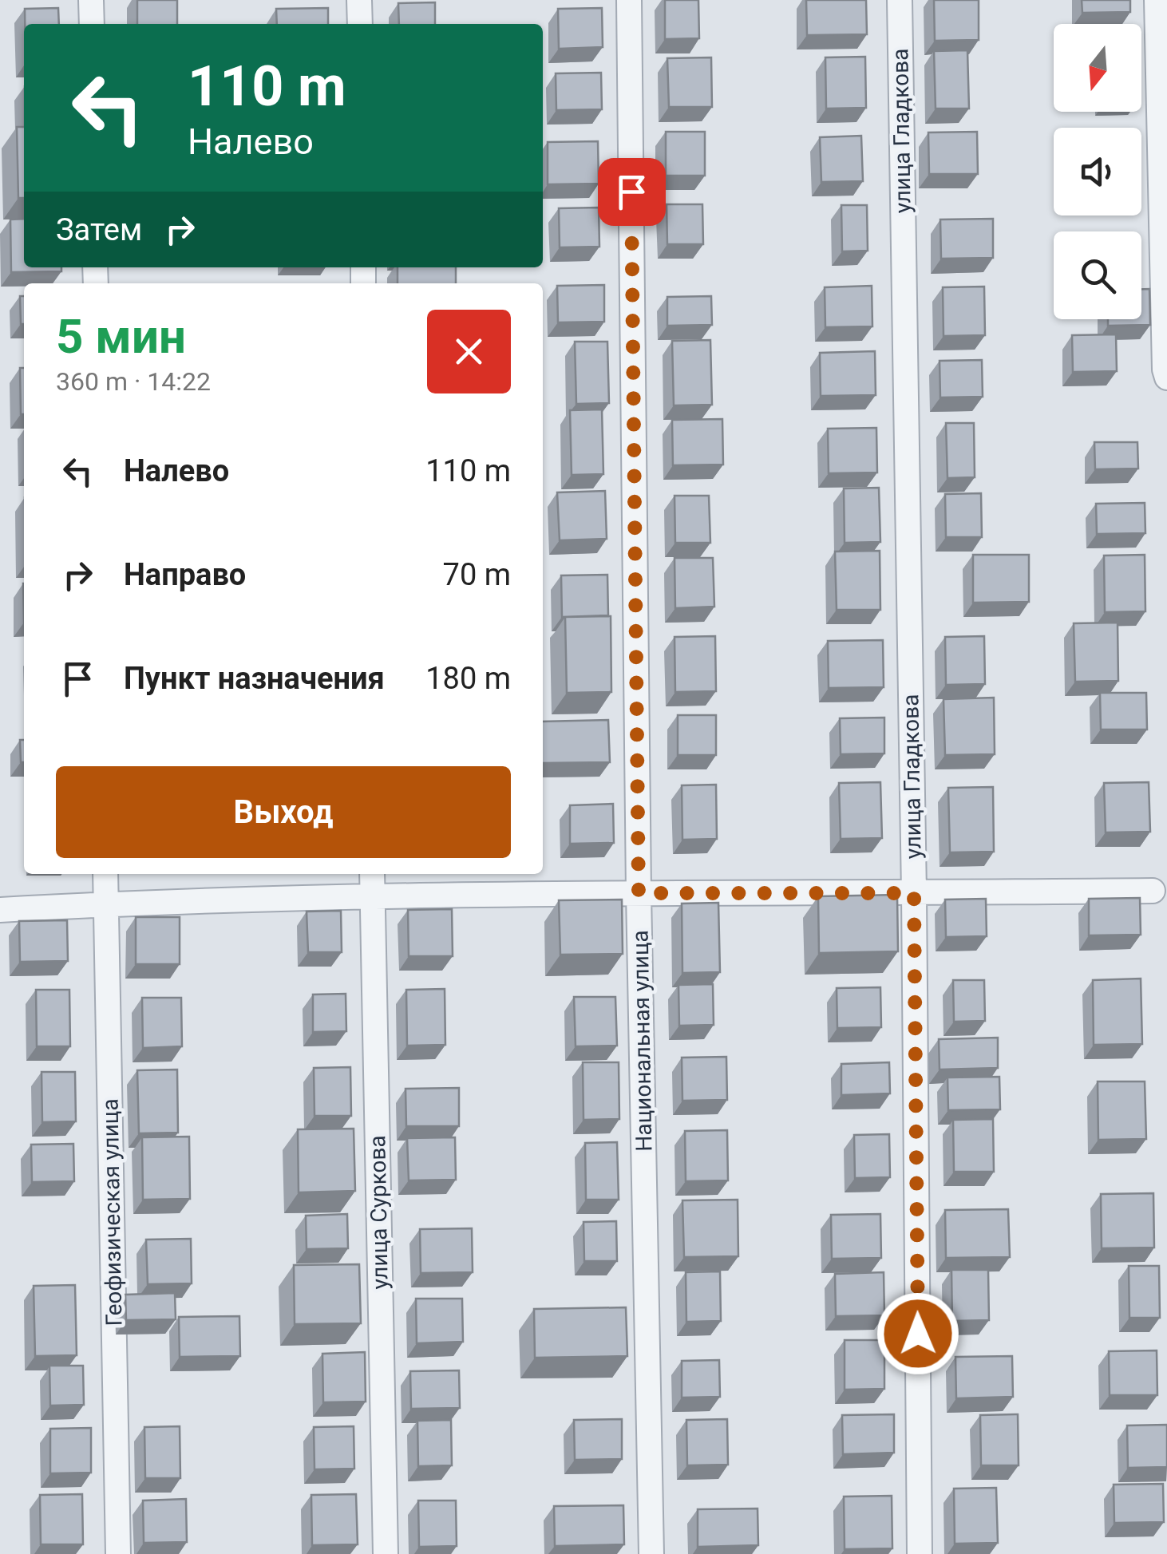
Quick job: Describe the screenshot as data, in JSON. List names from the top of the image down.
{
  "streets": {
    "street": [
      "улица Гладкова",
      "Национальная улица",
      "Геофизическая улица",
      "улица Суркова"
    ]
  },
  "north": "bottom",
  "page": {
    "turn": ["110 m", "Налево"],
    "then": "Затем",
    "heading": ["5 мин", "360 m · 14:22"],
    "list": [
      {
        "name": "Налево",
        "value": "110 m"
      },
      {
        "name": "Направо",
        "value": "70 m"
      },
      {
        "name": "Пункт назначения",
        "value": "180 m"
      }
    ],
    "buttons": "Выход"
  }
}
